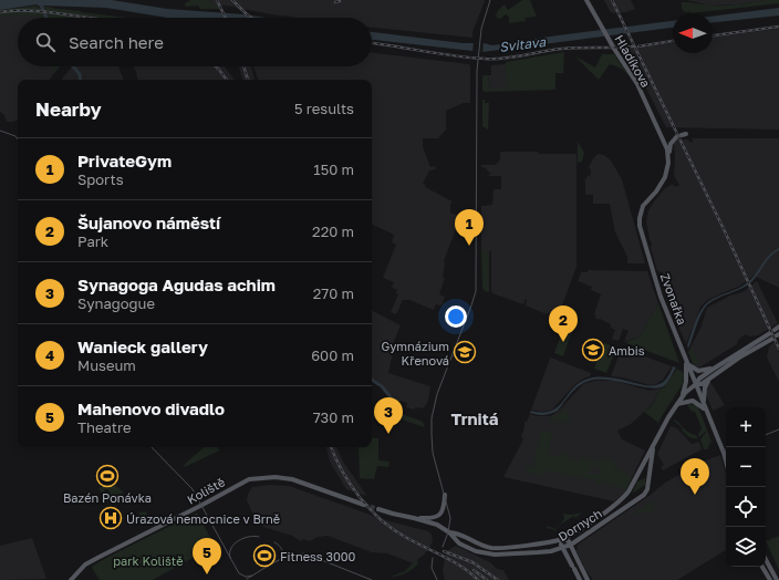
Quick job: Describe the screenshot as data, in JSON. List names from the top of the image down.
{
  "streets": {
    "main road": [
      "Hladíkova",
      "Zvonařka",
      "Koliště",
      "Dornych"
    ]
  },
  "crossings": [
    ["Hladíkova", "Zvonařka"],
    ["Zvonařka", "Dornych"]
  ],
  "districts": ["Trnitá"],
  "water": ["Svitava"],
  "parks": ["park Koliště"],
  "places": {
    "school or university": ["Ambis", "Gymnázium Křenová"],
    "sports": ["Bazén Ponávka", "Fitness 3000"],
    "hospital": ["Úrazová nemocnice v Brně"]
  },
  "north": "left",
  "page": {
    "search": "Search here",
    "heading": ["Nearby", "5 results"],
    "list": [
      {
        "mark": "1",
        "name": "PrivateGym",
        "note": "Sports",
        "value": "150 m"
      },
      {
        "mark": "2",
        "name": "Šujanovo náměstí",
        "note": "Park",
        "value": "220 m"
      },
      {
        "mark": "3",
        "name": "Synagoga Agudas achim",
        "note": "Synagogue",
        "value": "270 m"
      },
      {
        "mark": "4",
        "name": "Wanieck gallery",
        "note": "Museum",
        "value": "600 m"
      },
      {
        "mark": "5",
        "name": "Mahenovo divadlo",
        "note": "Theatre",
        "value": "730 m"
      }
    ],
    "pins": [
      "1",
      "2",
      "3",
      "4",
      "5"
    ],
    "map_buttons": ["+", "−"]
  }
}
